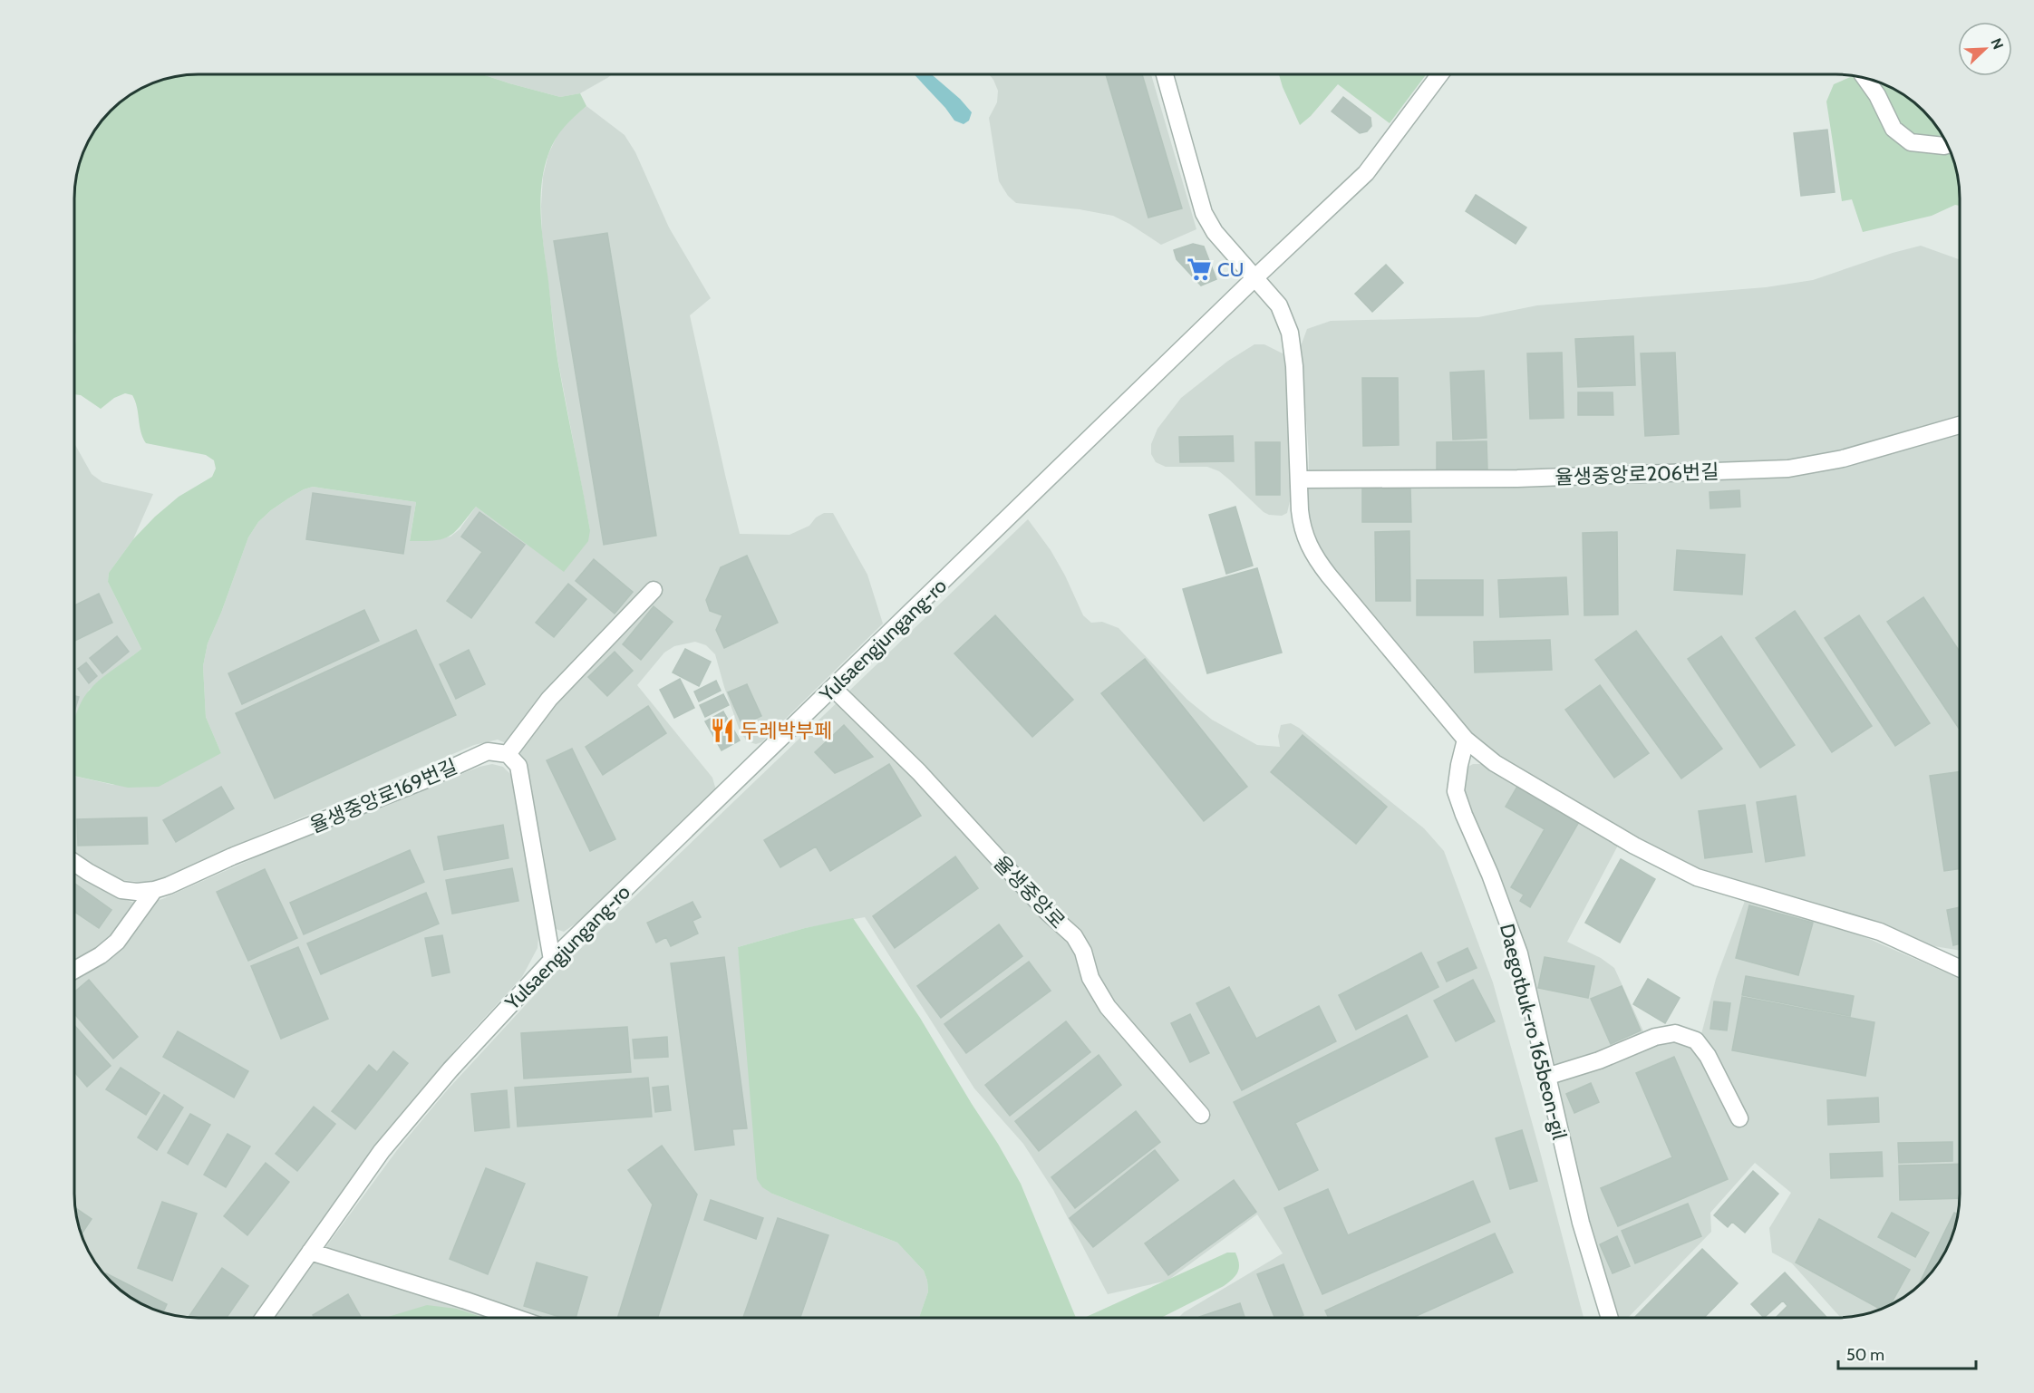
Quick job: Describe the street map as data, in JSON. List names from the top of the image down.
{
  "streets": {
    "street": [
      "율생중앙로206번길",
      "Yulsaengjungang-ro",
      "율생중앙로169번길",
      "율생중앙로",
      "Daegotbuk-ro 165beon-gil"
    ]
  },
  "crossings": [
    ["Yulsaengjungang-ro", "율생중앙로"]
  ],
  "places": {
    "supermarket": ["CU"],
    "restaurant": ["두레박부페"]
  },
  "scale_bar": "50 m",
  "north": "top right"
}
